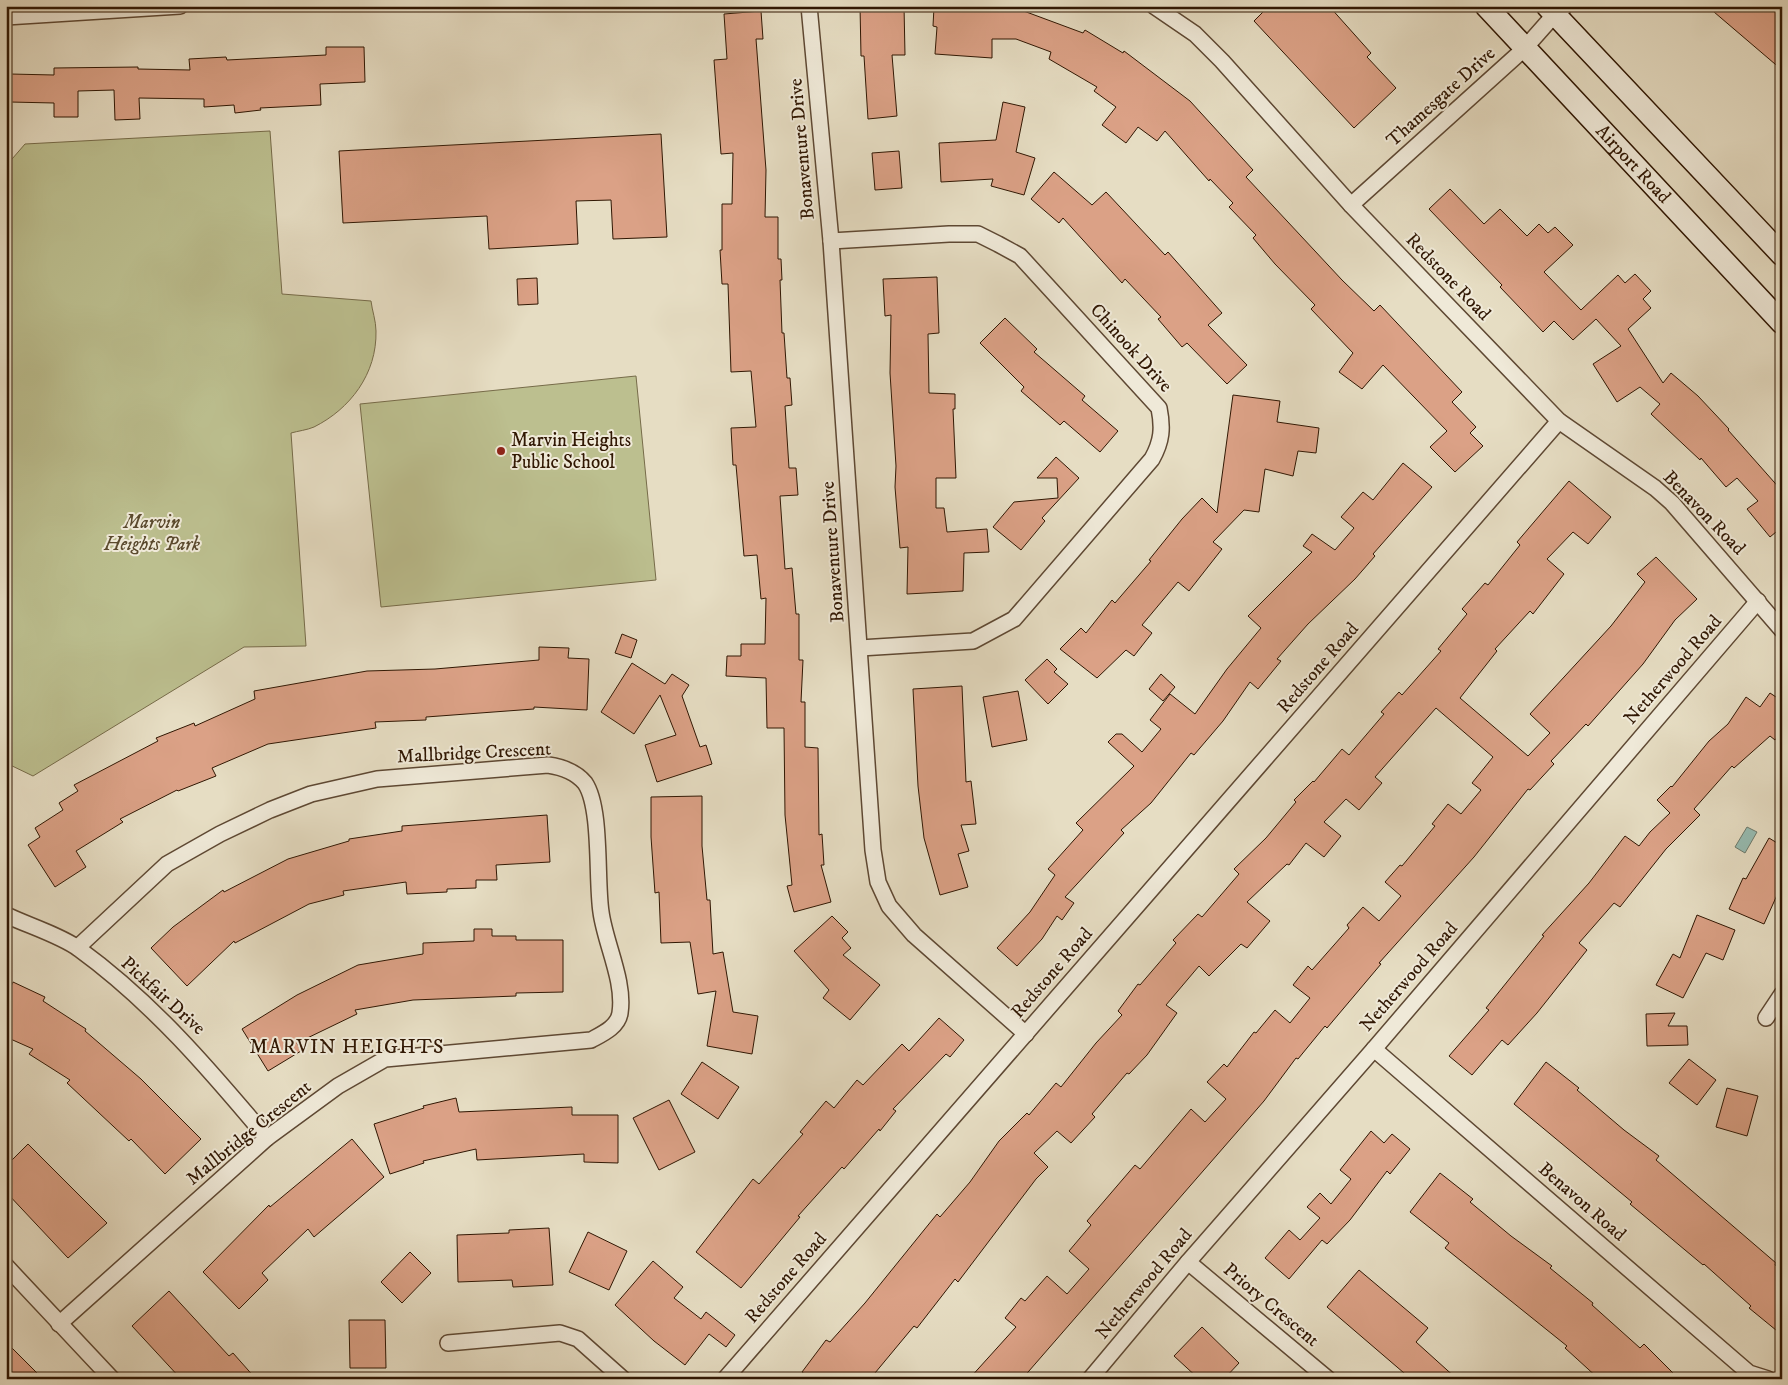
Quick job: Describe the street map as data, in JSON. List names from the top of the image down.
{
  "streets": {
    "main road": ["Airport Road"],
    "street": [
      "Thamesgate Drive",
      "Bonaventure Drive",
      "Redstone Road",
      "Chinook Drive",
      "Benavon Road",
      "Netherwood Road",
      "Mallbridge Crescent",
      "Pickfair Drive",
      "Priory Crescent"
    ]
  },
  "crossings": [
    ["Thamesgate Drive", "Airport Road"],
    ["Thamesgate Drive", "Redstone Road"],
    ["Bonaventure Drive", "Redstone Road"],
    ["Bonaventure Drive", "Chinook Drive"],
    ["Redstone Road", "Benavon Road"],
    ["Benavon Road", "Netherwood Road"],
    ["Netherwood Road", "Priory Crescent"],
    ["Mallbridge Crescent", "Pickfair Drive"]
  ],
  "districts": ["MARVIN HEIGHTS"],
  "parks": ["Marvin Heights Park"],
  "places": ["Marvin Heights Public School"]
}
